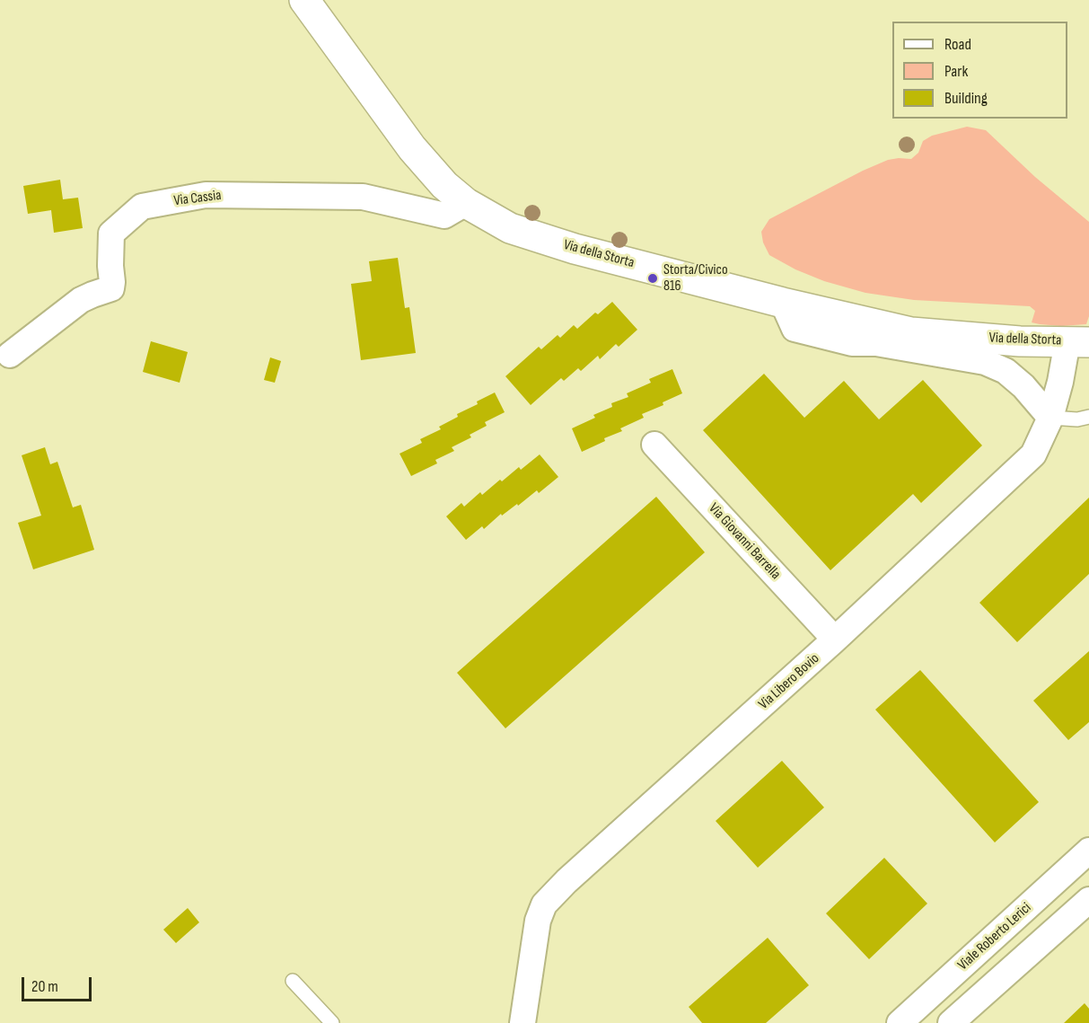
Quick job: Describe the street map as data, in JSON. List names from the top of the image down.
{
  "streets": {
    "main road": ["Via della Storta"],
    "street": [
      "Via Cassia",
      "Via Giovanni Barrella",
      "Via Libero Bovio",
      "Viale Roberto Lerici"
    ]
  },
  "crossings": [
    ["Via Cassia", "Via della Storta"],
    ["Via della Storta", "Via Libero Bovio"],
    ["Via Giovanni Barrella", "Via Libero Bovio"]
  ],
  "places": ["Storta/Civico 816"],
  "legend": ["Road", "Park", "Building"],
  "scale_bar": "20 m"
}
